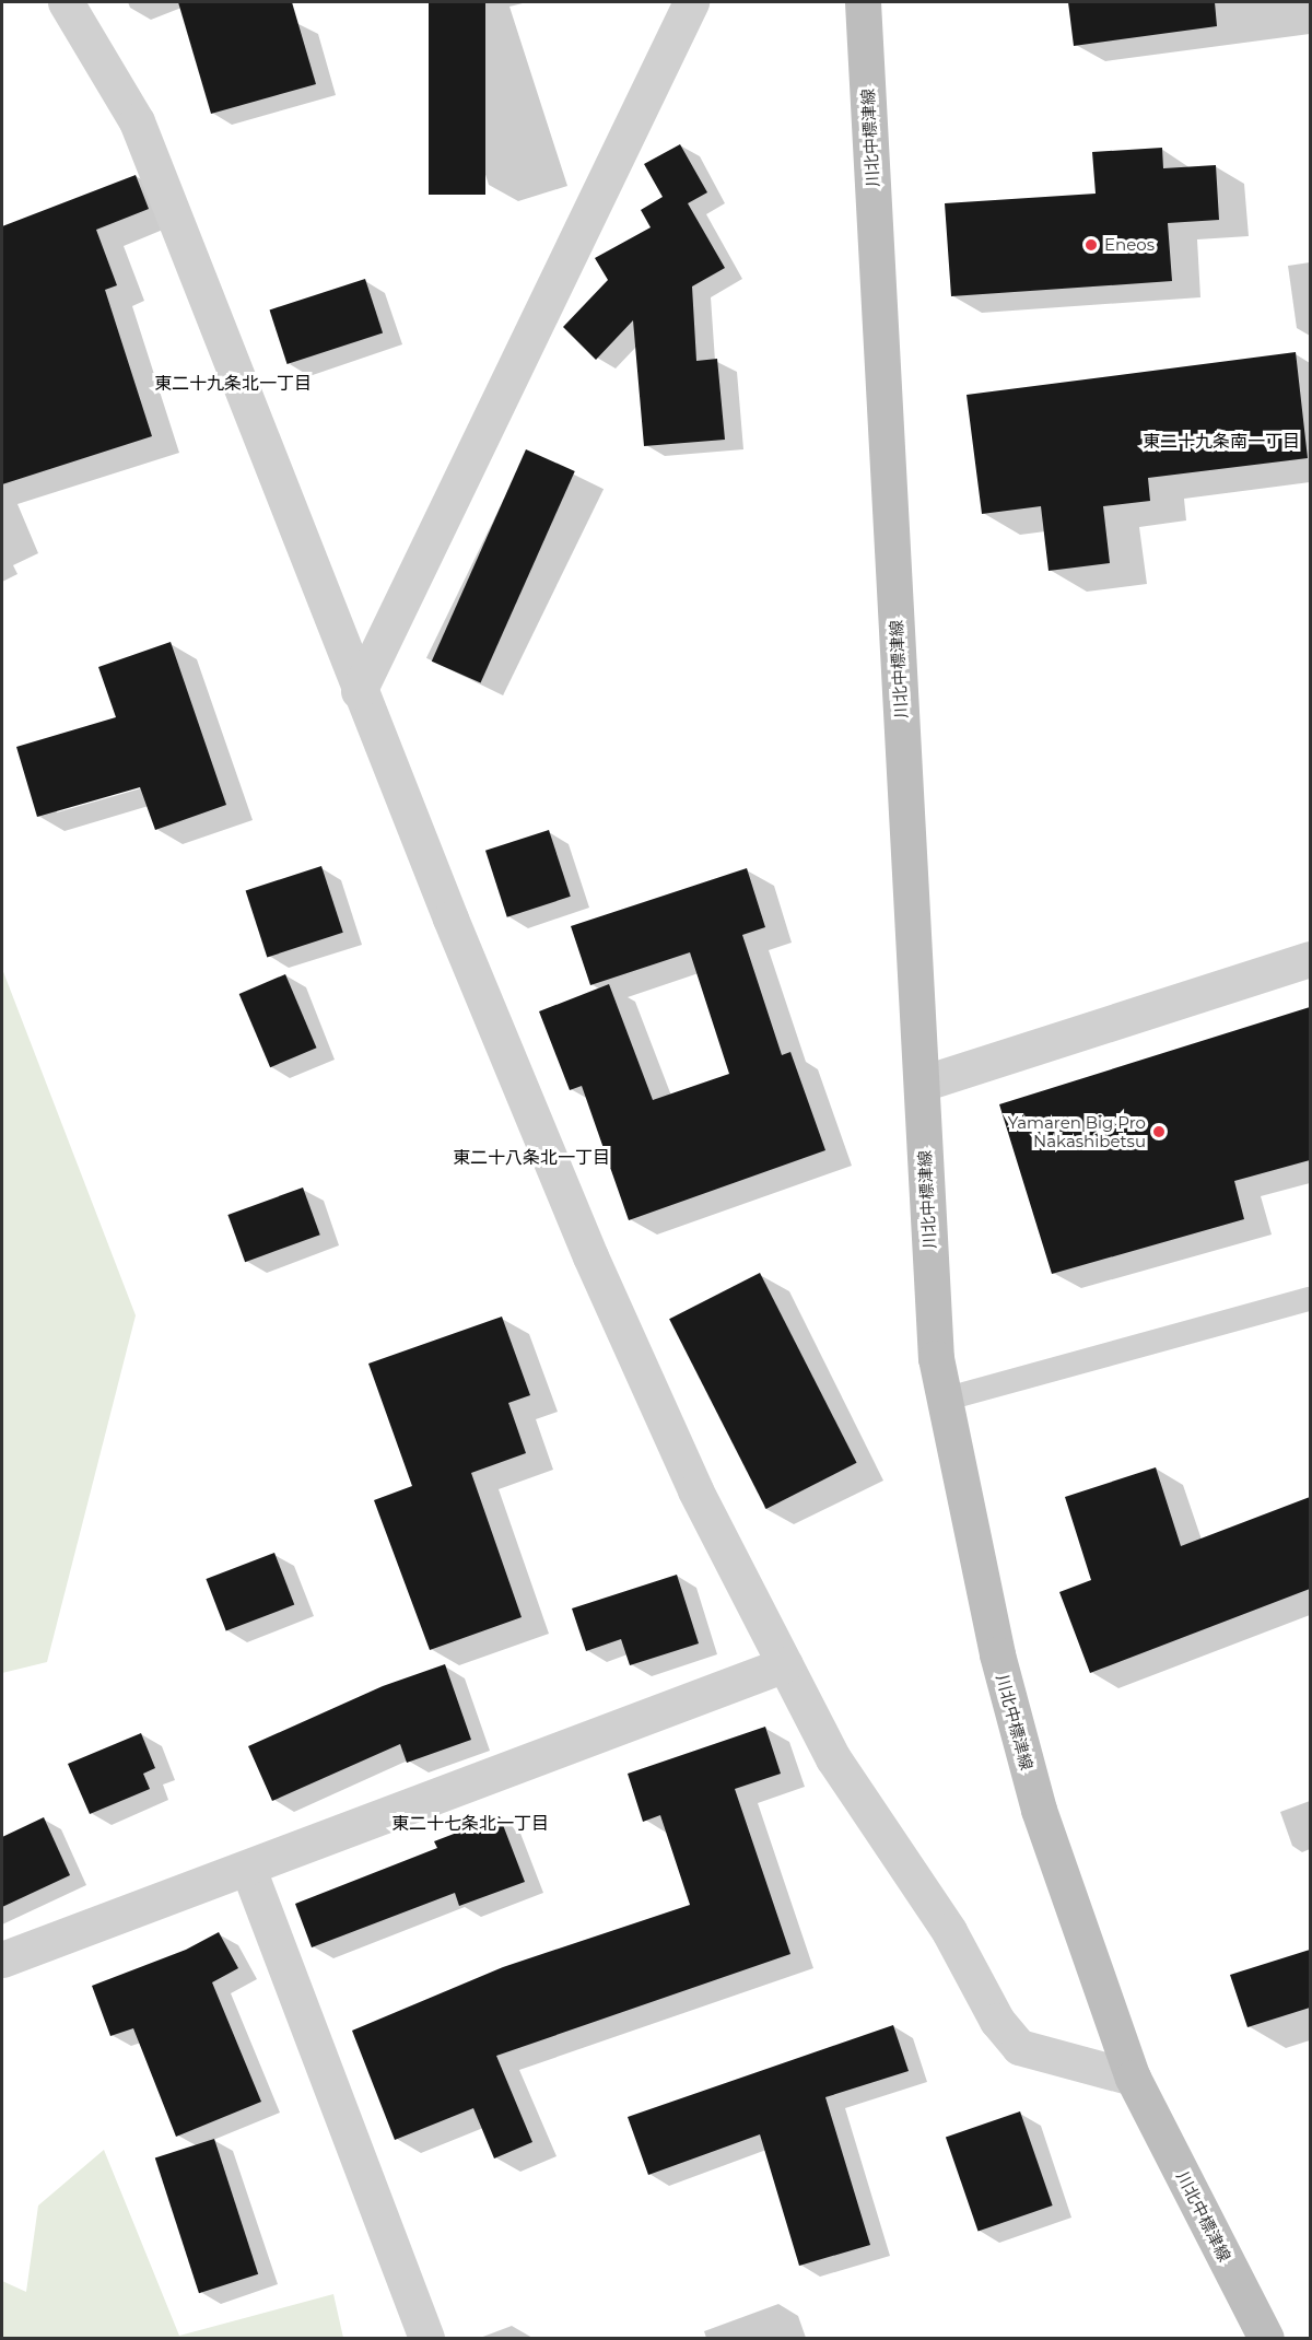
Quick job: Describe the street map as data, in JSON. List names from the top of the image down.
{
  "streets": {
    "main road": ["川北中標津線"]
  },
  "districts": [
    "東二十九条北一丁目",
    "東二十九条南一丁目",
    "東二十八条北一丁目",
    "東二十七条北一丁目"
  ],
  "places": ["Eneos", "Yamaren Big Pro Nakashibetsu"]
}
